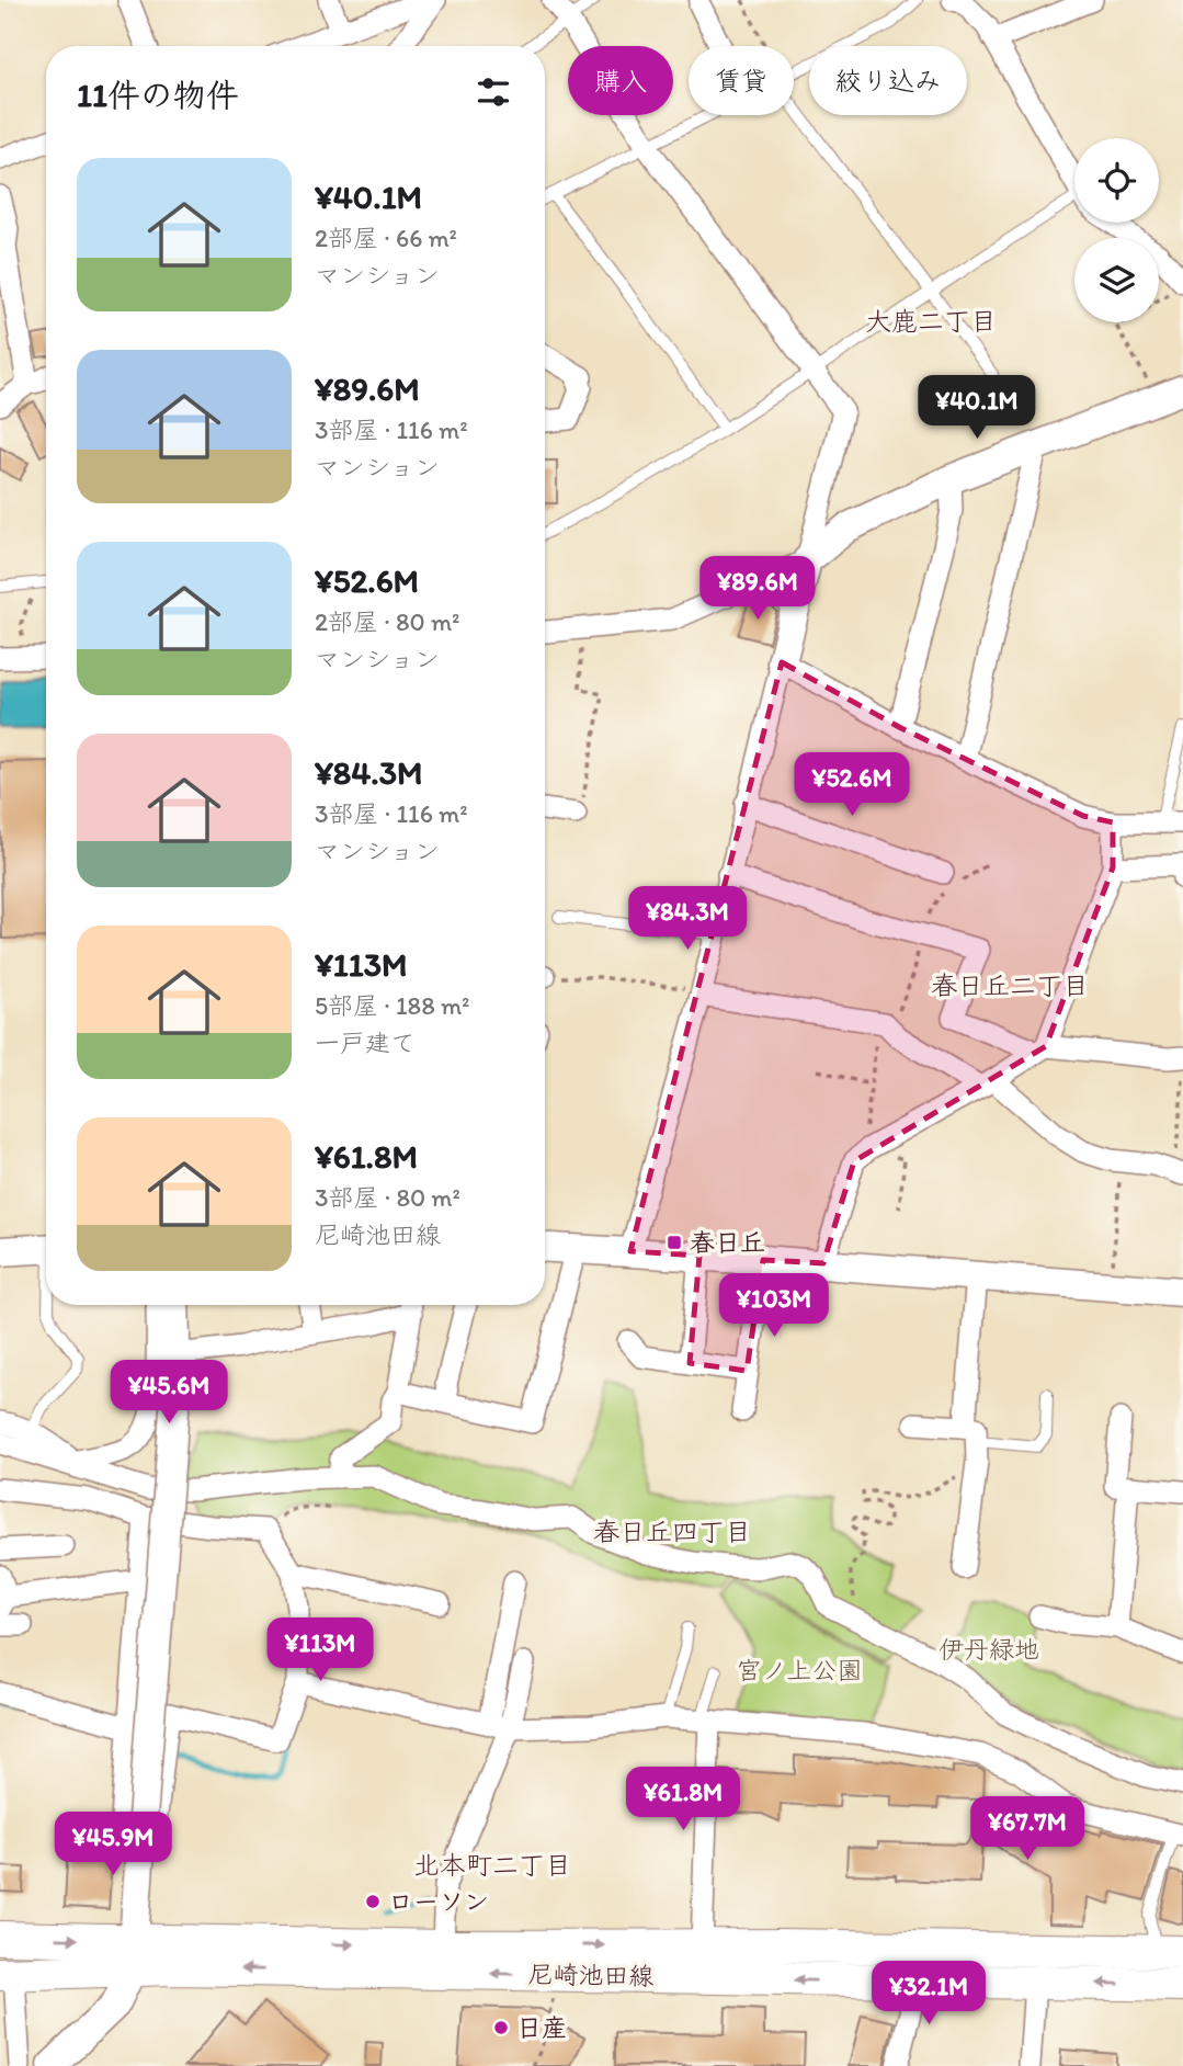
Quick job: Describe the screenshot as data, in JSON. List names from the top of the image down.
{
  "streets": {
    "main road": ["尼崎池田線"]
  },
  "districts": [
    "大鹿二丁目",
    "春日丘二丁目",
    "春日丘四丁目",
    "北本町二丁目"
  ],
  "parks": ["伊丹緑地", "宮ノ上公園"],
  "places": {
    "transit": ["春日丘"],
    "other": ["ローソン", "日産"]
  },
  "page": {
    "chip": ["購入", "賃貸", "絞り込み"],
    "heading": "11件の物件",
    "list": [
      {
        "name": "¥40.1M",
        "note": "2部屋 · 66 m² · マンション"
      },
      {
        "name": "¥89.6M",
        "note": "3部屋 · 116 m² · マンション"
      },
      {
        "name": "¥52.6M",
        "note": "2部屋 · 80 m² · マンション"
      },
      {
        "name": "¥84.3M",
        "note": "3部屋 · 116 m² · マンション"
      },
      {
        "name": "¥113M",
        "note": "5部屋 · 188 m² · 一戸建て"
      },
      {
        "name": "¥61.8M",
        "note": "3部屋 · 80 m² · 尼崎池田線"
      }
    ],
    "price": [
      "¥40.1M",
      "¥89.6M",
      "¥52.6M",
      "¥84.3M",
      "¥103M",
      "¥45.6M",
      "¥113M",
      "¥61.8M",
      "¥67.7M",
      "¥45.9M",
      "¥32.1M"
    ]
  }
}
